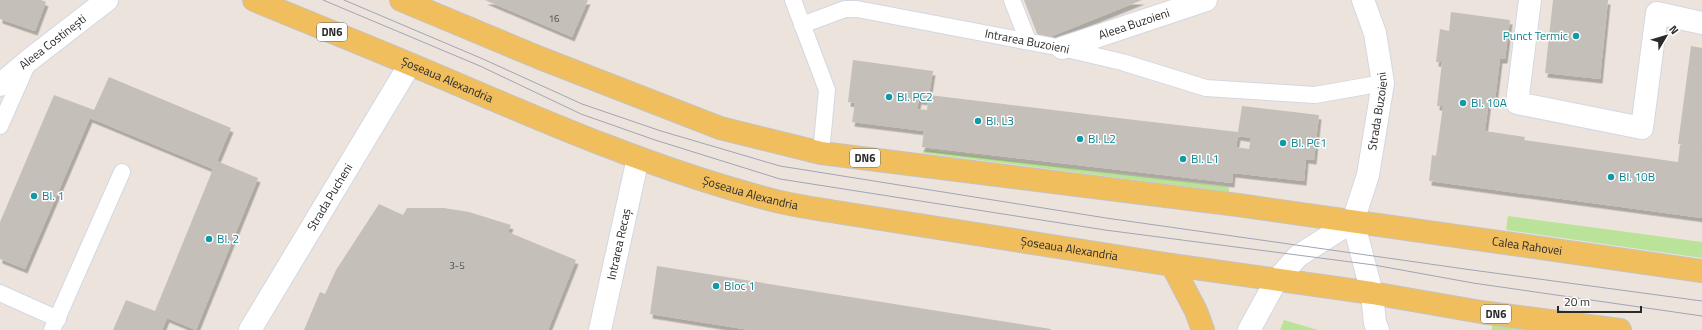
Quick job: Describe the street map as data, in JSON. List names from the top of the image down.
{
  "streets": {
    "main road": ["DN6", "Șoseaua Alexandria", "Calea Rahovei"],
    "street": [
      "Aleea Buzoieni",
      "Aleea Costinești",
      "Strada Buzoieni",
      "Strada Pucheni",
      "Intrarea Recaș"
    ],
    "lane": ["Intrarea Buzoieni"]
  },
  "crossings": [
    ["Aleea Buzoieni", "Intrarea Buzoieni"],
    ["DN6", "Șoseaua Alexandria"],
    ["DN6", "Strada Buzoieni"],
    ["DN6", "Calea Rahovei"],
    ["Intrarea Buzoieni", "Strada Buzoieni"],
    ["Șoseaua Alexandria", "Strada Pucheni"],
    ["Șoseaua Alexandria", "Intrarea Recaș"],
    ["Strada Buzoieni", "Calea Rahovei"]
  ],
  "places": [
    "Punct Termic",
    "Bl. PC2",
    "Bl. 10A",
    "Bl. L3",
    "Bl. L2",
    "Bl. PC1",
    "Bl. L1",
    "Bl. 10B",
    "Bl. 1",
    "Bl. 2",
    "Bloc 1"
  ],
  "house_numbers": ["16", "3-5"],
  "scale_bar": "20 m",
  "north": "top right"
}
